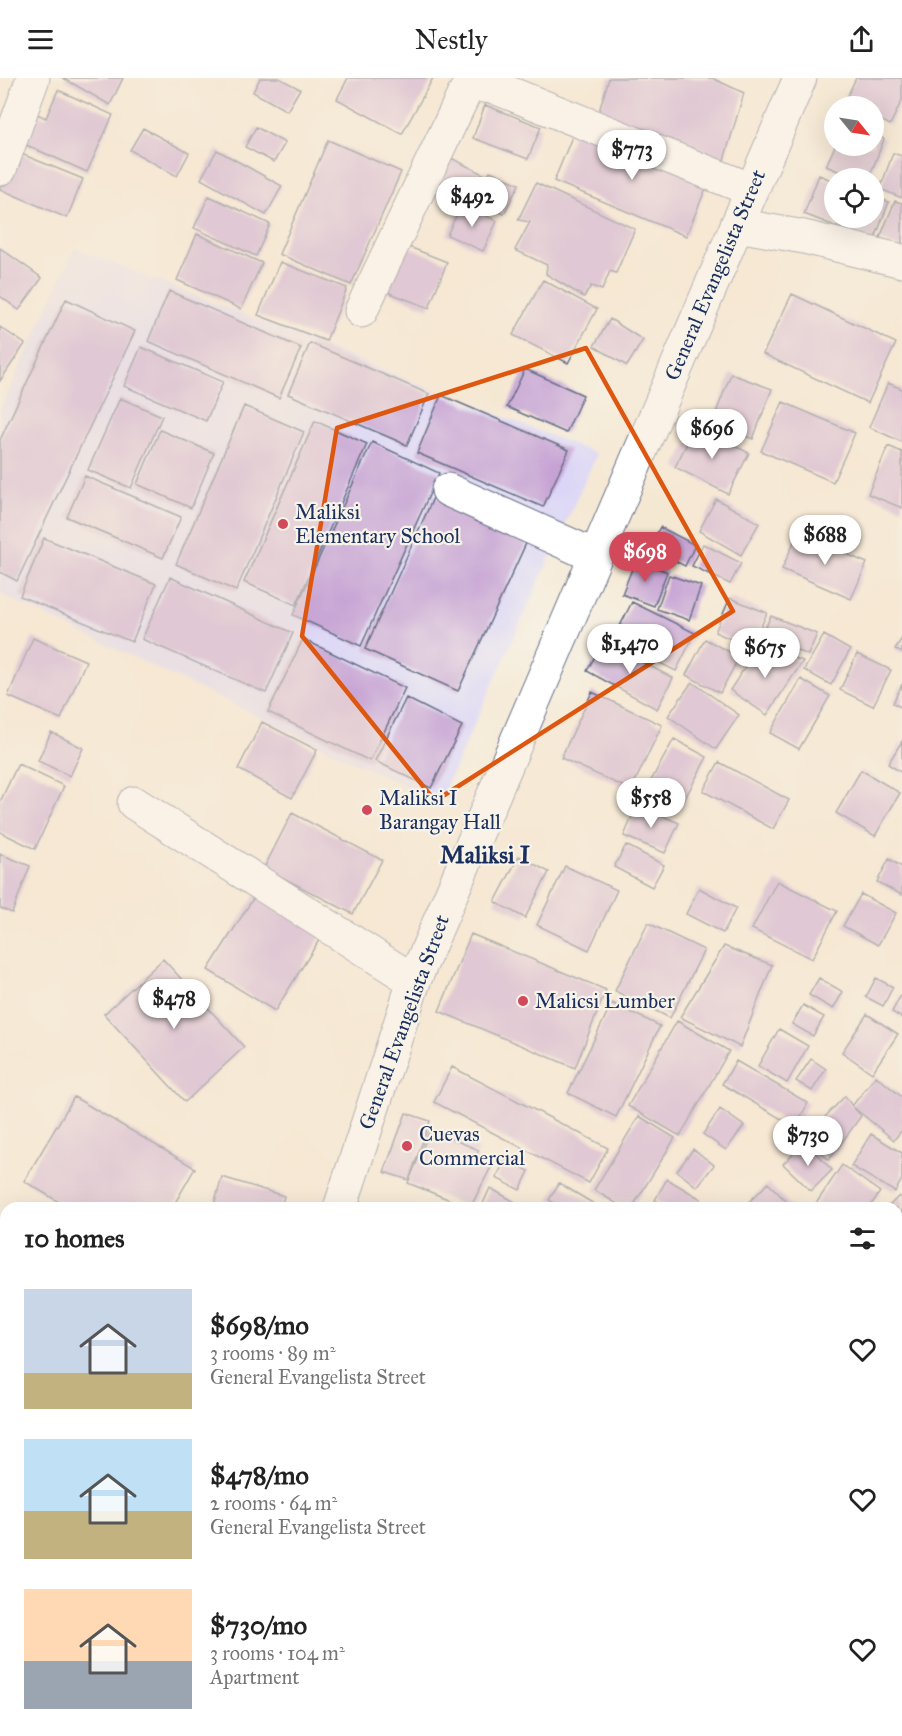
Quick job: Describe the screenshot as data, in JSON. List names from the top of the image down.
{
  "streets": {
    "main road": ["General Evangelista Street"]
  },
  "districts": ["Maliksi I"],
  "places": [
    "Maliksi Elementary School",
    "Maliksi I Barangay Hall",
    "Malicsi Lumber",
    "Cuevas Commercial"
  ],
  "north": "bottom right",
  "page": {
    "header": "Nestly",
    "price": [
      "$773",
      "$492",
      "$696",
      "$688",
      "$698",
      "$1,470",
      "$675",
      "$558",
      "$478",
      "$730"
    ],
    "heading": "10 homes",
    "list": [
      {
        "name": "$698/mo",
        "note": "3 rooms · 89 m² · General Evangelista Street"
      },
      {
        "name": "$478/mo",
        "note": "2 rooms · 64 m² · General Evangelista Street"
      },
      {
        "name": "$730/mo",
        "note": "3 rooms · 104 m² · Apartment"
      }
    ]
  }
}
